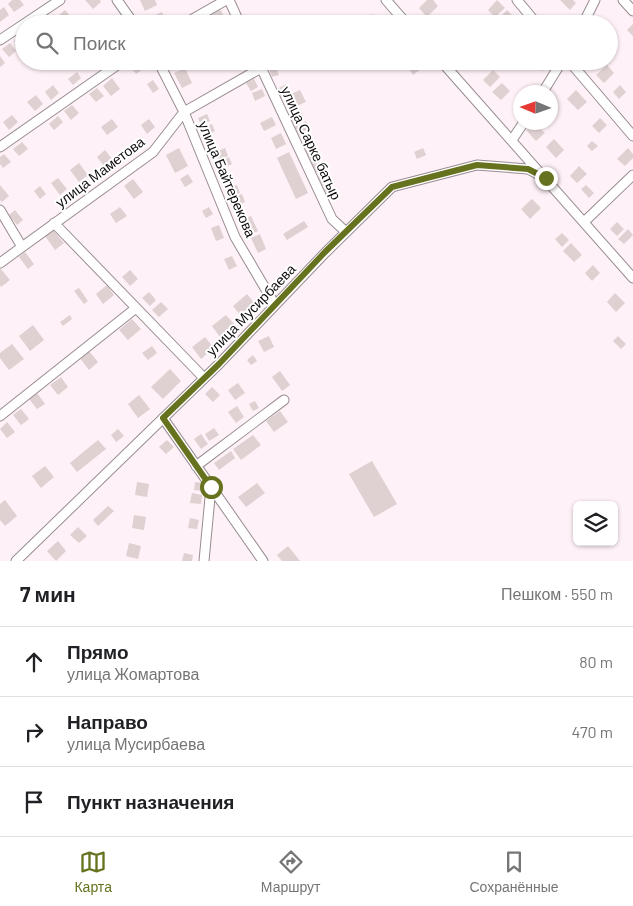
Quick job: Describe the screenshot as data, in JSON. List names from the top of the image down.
{
  "streets": {
    "street": [
      "улица Сарке батыр",
      "улица Маметова",
      "улица Байтерекова",
      "улица Мусирбаева"
    ]
  },
  "crossings": [
    ["улица Сарке батыр", "улица Мусирбаева"],
    ["улица Маметова", "улица Байтерекова"],
    ["улица Байтерекова", "улица Мусирбаева"]
  ],
  "north": "left",
  "page": {
    "search": "Поиск",
    "heading": ["7 мин", "Пешком · 550 m"],
    "list": [
      ["Прямо", "улица Жомартова", "80 m"],
      ["Направо", "улица Мусирбаева", "470 m"],
      "Пункт назначения"
    ],
    "nav": ["Карта", "Маршрут", "Сохранённые"]
  }
}
